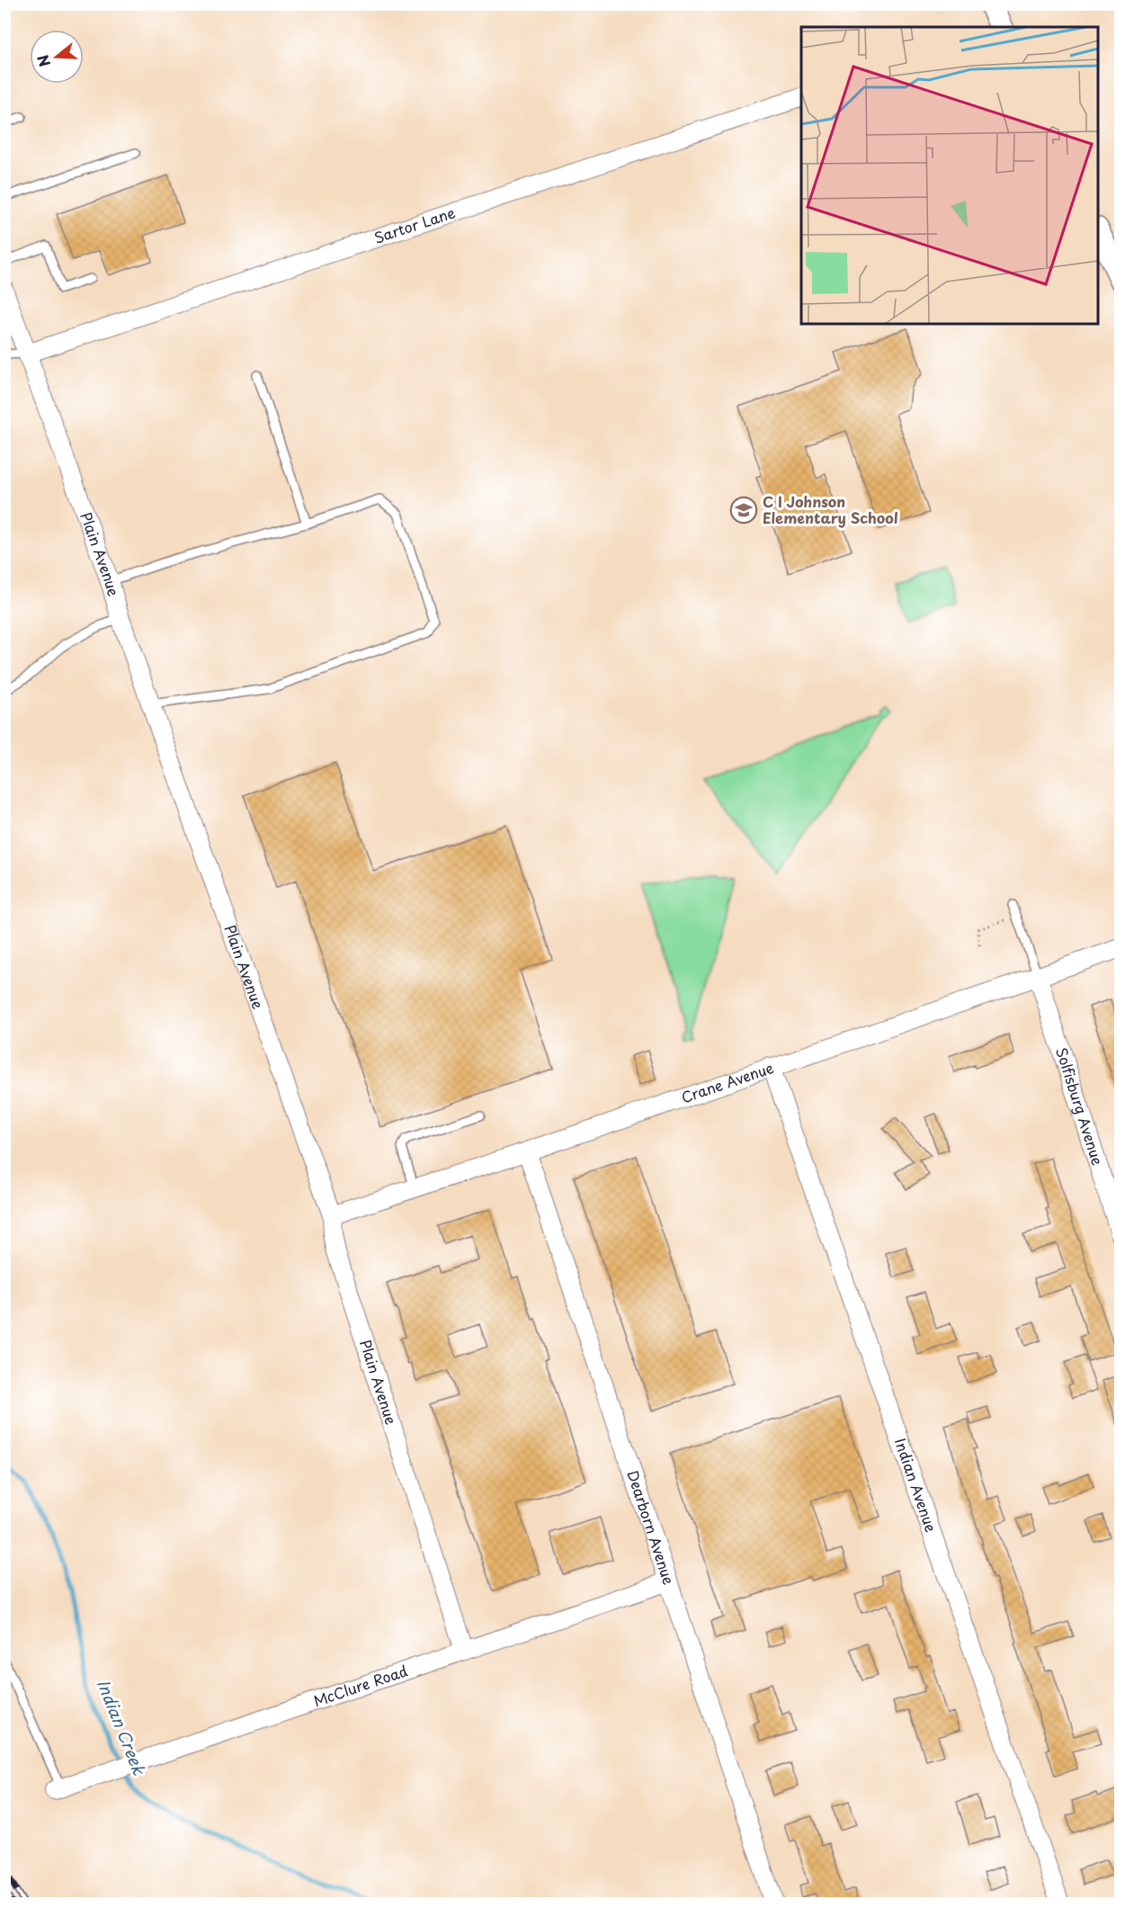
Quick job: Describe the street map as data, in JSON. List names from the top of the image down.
{
  "streets": {
    "street": [
      "Sartor Lane",
      "Plain Avenue",
      "Crane Avenue",
      "Solfisburg Avenue",
      "Indian Avenue",
      "Dearborn Avenue",
      "McClure Road"
    ]
  },
  "crossings": [
    ["Sartor Lane", "Plain Avenue"],
    ["Plain Avenue", "Crane Avenue"],
    ["Plain Avenue", "McClure Road"],
    ["Crane Avenue", "Solfisburg Avenue"],
    ["Crane Avenue", "Indian Avenue"],
    ["Crane Avenue", "Dearborn Avenue"],
    ["Dearborn Avenue", "McClure Road"]
  ],
  "water": ["Indian Creek"],
  "places": {
    "school or university": ["C I Johnson Elementary School"]
  },
  "north": "left"
}
